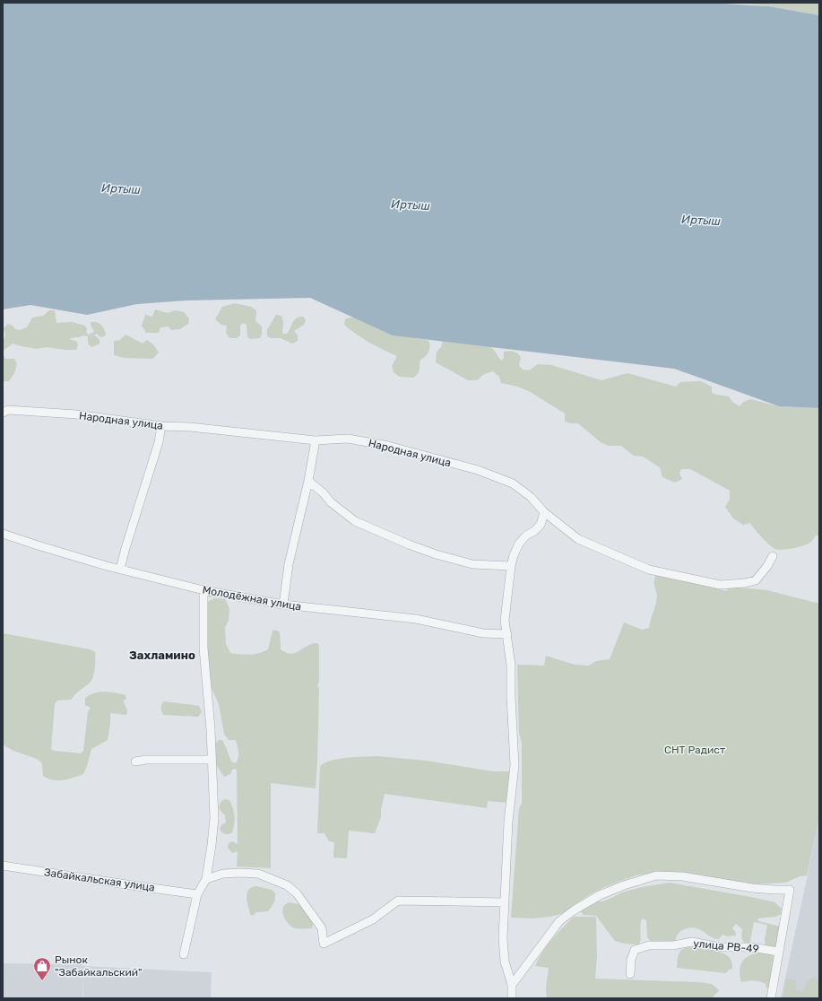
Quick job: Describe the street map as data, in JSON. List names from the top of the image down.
{
  "streets": {
    "street": [
      "Народная улица",
      "Молодёжная улица",
      "Забайкальская улица",
      "улица РВ-49"
    ]
  },
  "districts": ["Захламино"],
  "water": ["Иртыш"],
  "parks": ["СНТ Радист"],
  "places": {
    "shop": ["Рынок \"Забайкальский\""]
  }
}
